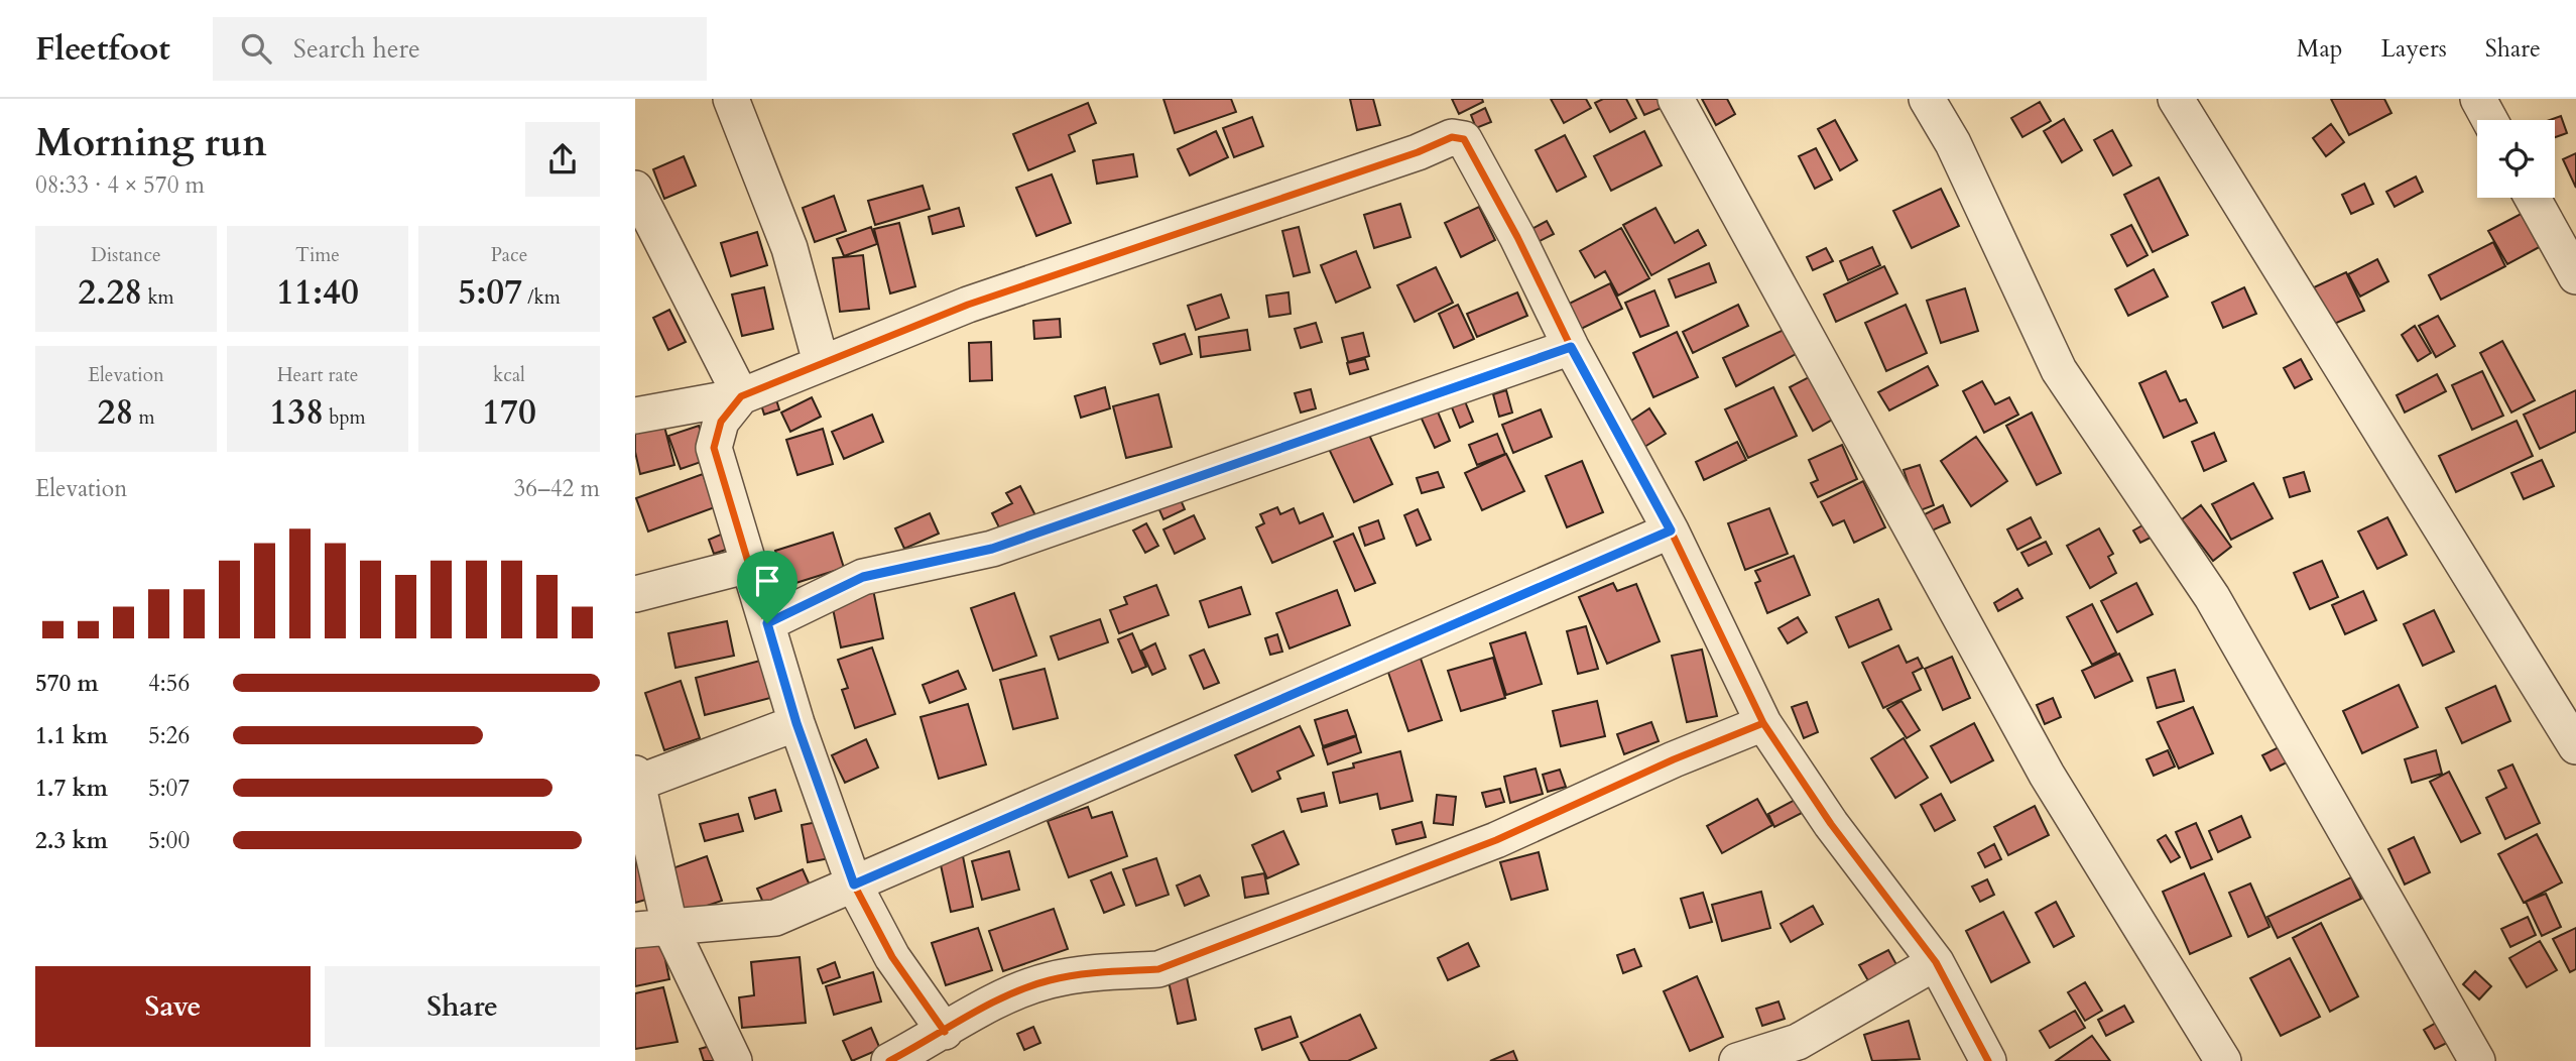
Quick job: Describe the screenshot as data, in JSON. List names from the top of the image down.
{
  "page": {
    "header": "Fleetfoot",
    "search": "Search here",
    "nav": ["Map", "Layers", "Share"],
    "heading": ["Morning run", "08:33 · 4 × 570 m"],
    "stats": [
      ["Distance", "2.28 km"],
      ["Time", "11:40"],
      ["Pace", "5:07 /km"],
      ["Elevation", "28 m"],
      ["Heart rate", "138 bpm"],
      ["kcal", "170"]
    ],
    "chart": ["Elevation", "36–42 m"],
    "list": [
      {
        "name": "570 m",
        "note": "4:56"
      },
      {
        "name": "1.1 km",
        "note": "5:26"
      },
      {
        "name": "1.7 km",
        "note": "5:07"
      },
      {
        "name": "2.3 km",
        "note": "5:00"
      }
    ],
    "buttons": ["Save", "Share"]
  }
}
